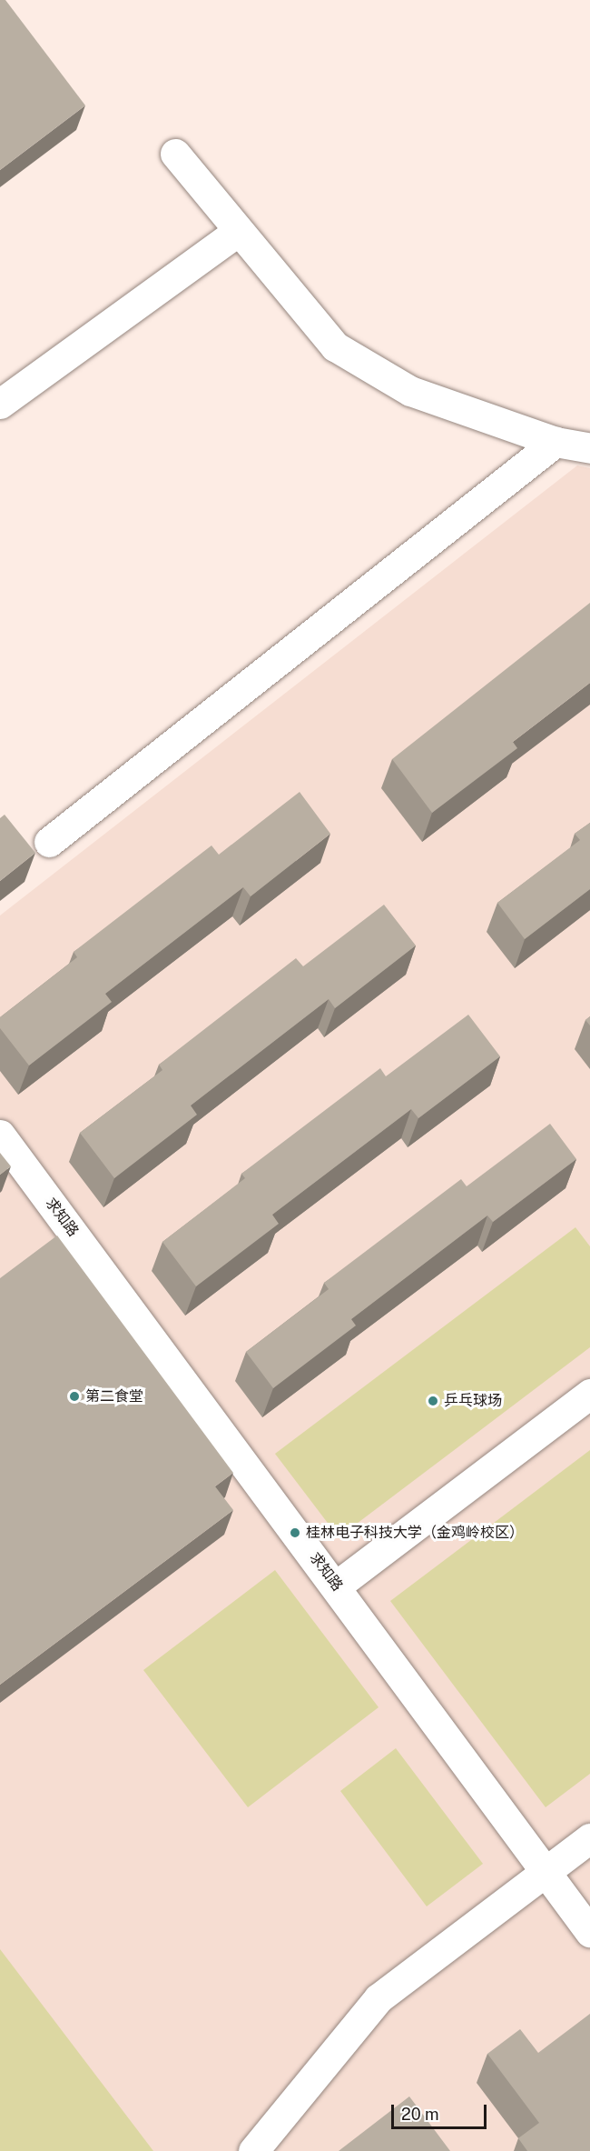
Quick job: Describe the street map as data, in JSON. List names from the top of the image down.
{
  "streets": {
    "street": ["求知路"]
  },
  "places": ["第二食堂", "乒乓球场", "桂林电子科技大学（金鸡岭校区）"],
  "scale_bar": "20 m"
}
